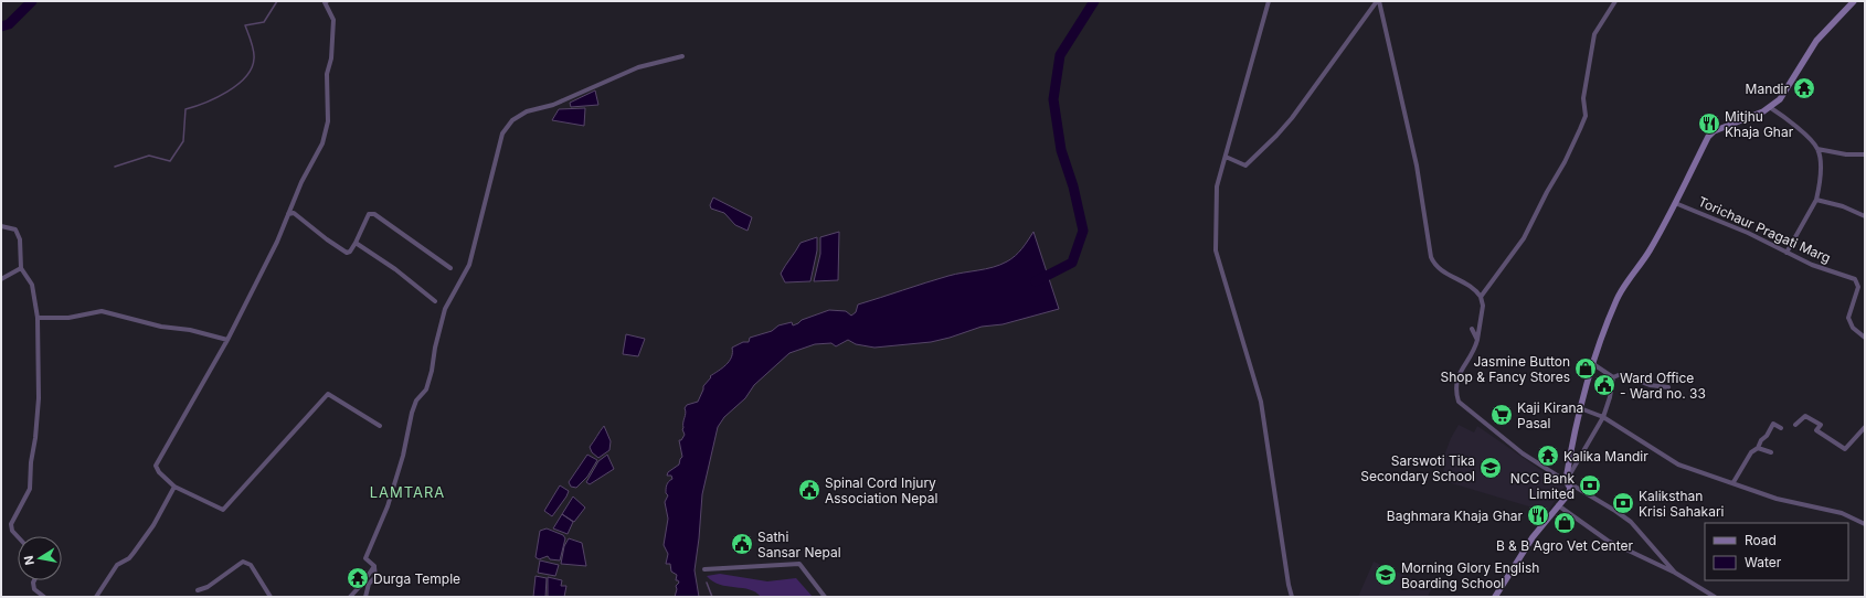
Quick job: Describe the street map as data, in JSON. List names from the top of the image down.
{
  "streets": {
    "street": ["Torichaur Pragati Marg"]
  },
  "districts": ["LAMTARA"],
  "places": {
    "temple": ["Mandir", "Kalika Mandir", "Durga Temple"],
    "restaurant": ["Mitjhu Khaja Ghar", "Baghmara Khaja Ghar"],
    "shop": ["Jasmine Button Shop & Fancy Stores", "B & B Agro Vet Center"],
    "public building": ["Ward Office - Ward no. 33", "Spinal Cord Injury Association Nepal", "Sathi Sansar Nepal"],
    "supermarket": ["Kaji Kirana Pasal"],
    "school or university": ["Sarswoti Tika Secondary School", "Morning Glory English Boarding School"],
    "bank": ["NCC Bank Limited", "Kaliksthan Krisi Sahakari"]
  },
  "legend": ["Road", "Water"],
  "north": "left"
}
